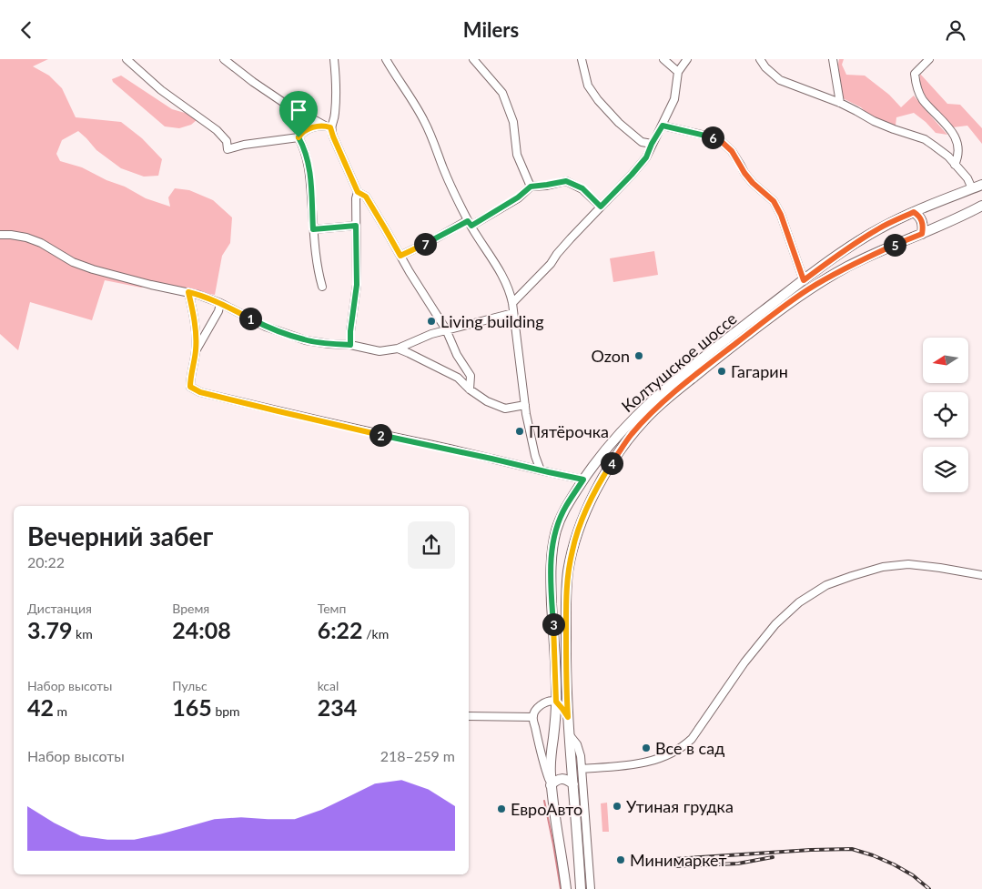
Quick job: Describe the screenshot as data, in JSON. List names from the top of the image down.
{
  "streets": {
    "main road": ["Колтушское шоссе"]
  },
  "places": [
    "Living building",
    "Ozon",
    "Гагарин",
    "Пятёрочка",
    "Все в сад",
    "Утиная грудка",
    "ЕвроАвто",
    "Минимаркет"
  ],
  "north": "left",
  "page": {
    "header": "Milers",
    "pins": [
      "6",
      "7",
      "5",
      "1",
      "2",
      "4",
      "3"
    ],
    "heading": ["Вечерний забег", "20:22"],
    "stats": [
      ["Дистанция", "3.79 km"],
      ["Время", "24:08"],
      ["Темп", "6:22 /km"],
      ["Набор высоты", "42 m"],
      ["Пульс", "165 bpm"],
      ["kcal", "234"]
    ],
    "chart": ["Набор высоты", "218–259 m"]
  }
}
